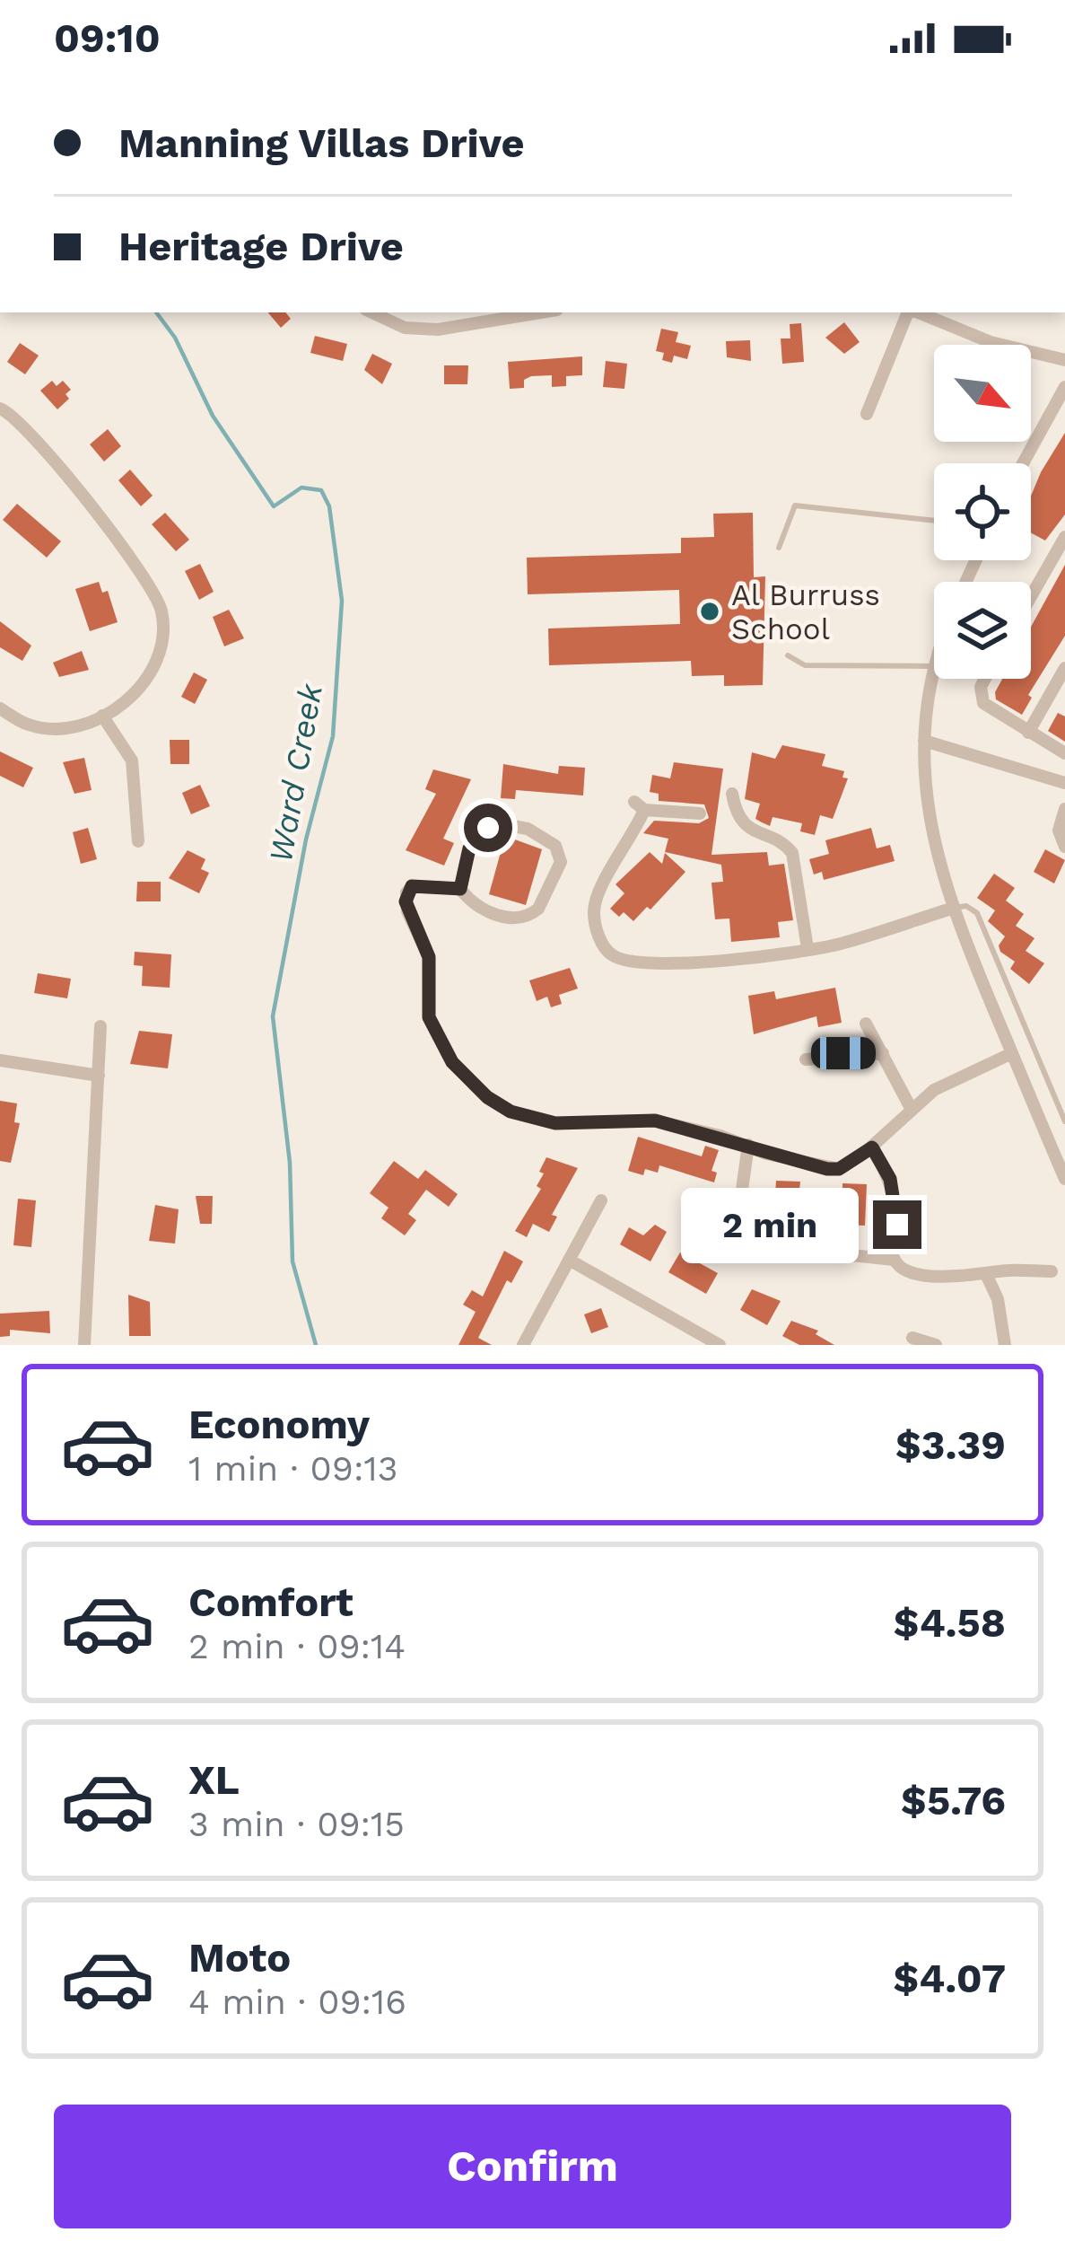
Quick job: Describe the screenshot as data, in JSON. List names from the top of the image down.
{
  "water": ["Ward Creek"],
  "places": ["Al Burruss School"],
  "north": "bottom right",
  "page": {
    "status": "09:10",
    "banner": ["Manning Villas Drive", "Heritage Drive"],
    "bubble": "2 min",
    "list": [
      {
        "name": "Economy",
        "note": "1 min · 09:13",
        "value": "$3.39"
      },
      {
        "name": "Comfort",
        "note": "2 min · 09:14",
        "value": "$4.58"
      },
      {
        "name": "XL",
        "note": "3 min · 09:15",
        "value": "$5.76"
      },
      {
        "name": "Moto",
        "note": "4 min · 09:16",
        "value": "$4.07"
      }
    ],
    "buttons": "Confirm"
  }
}
